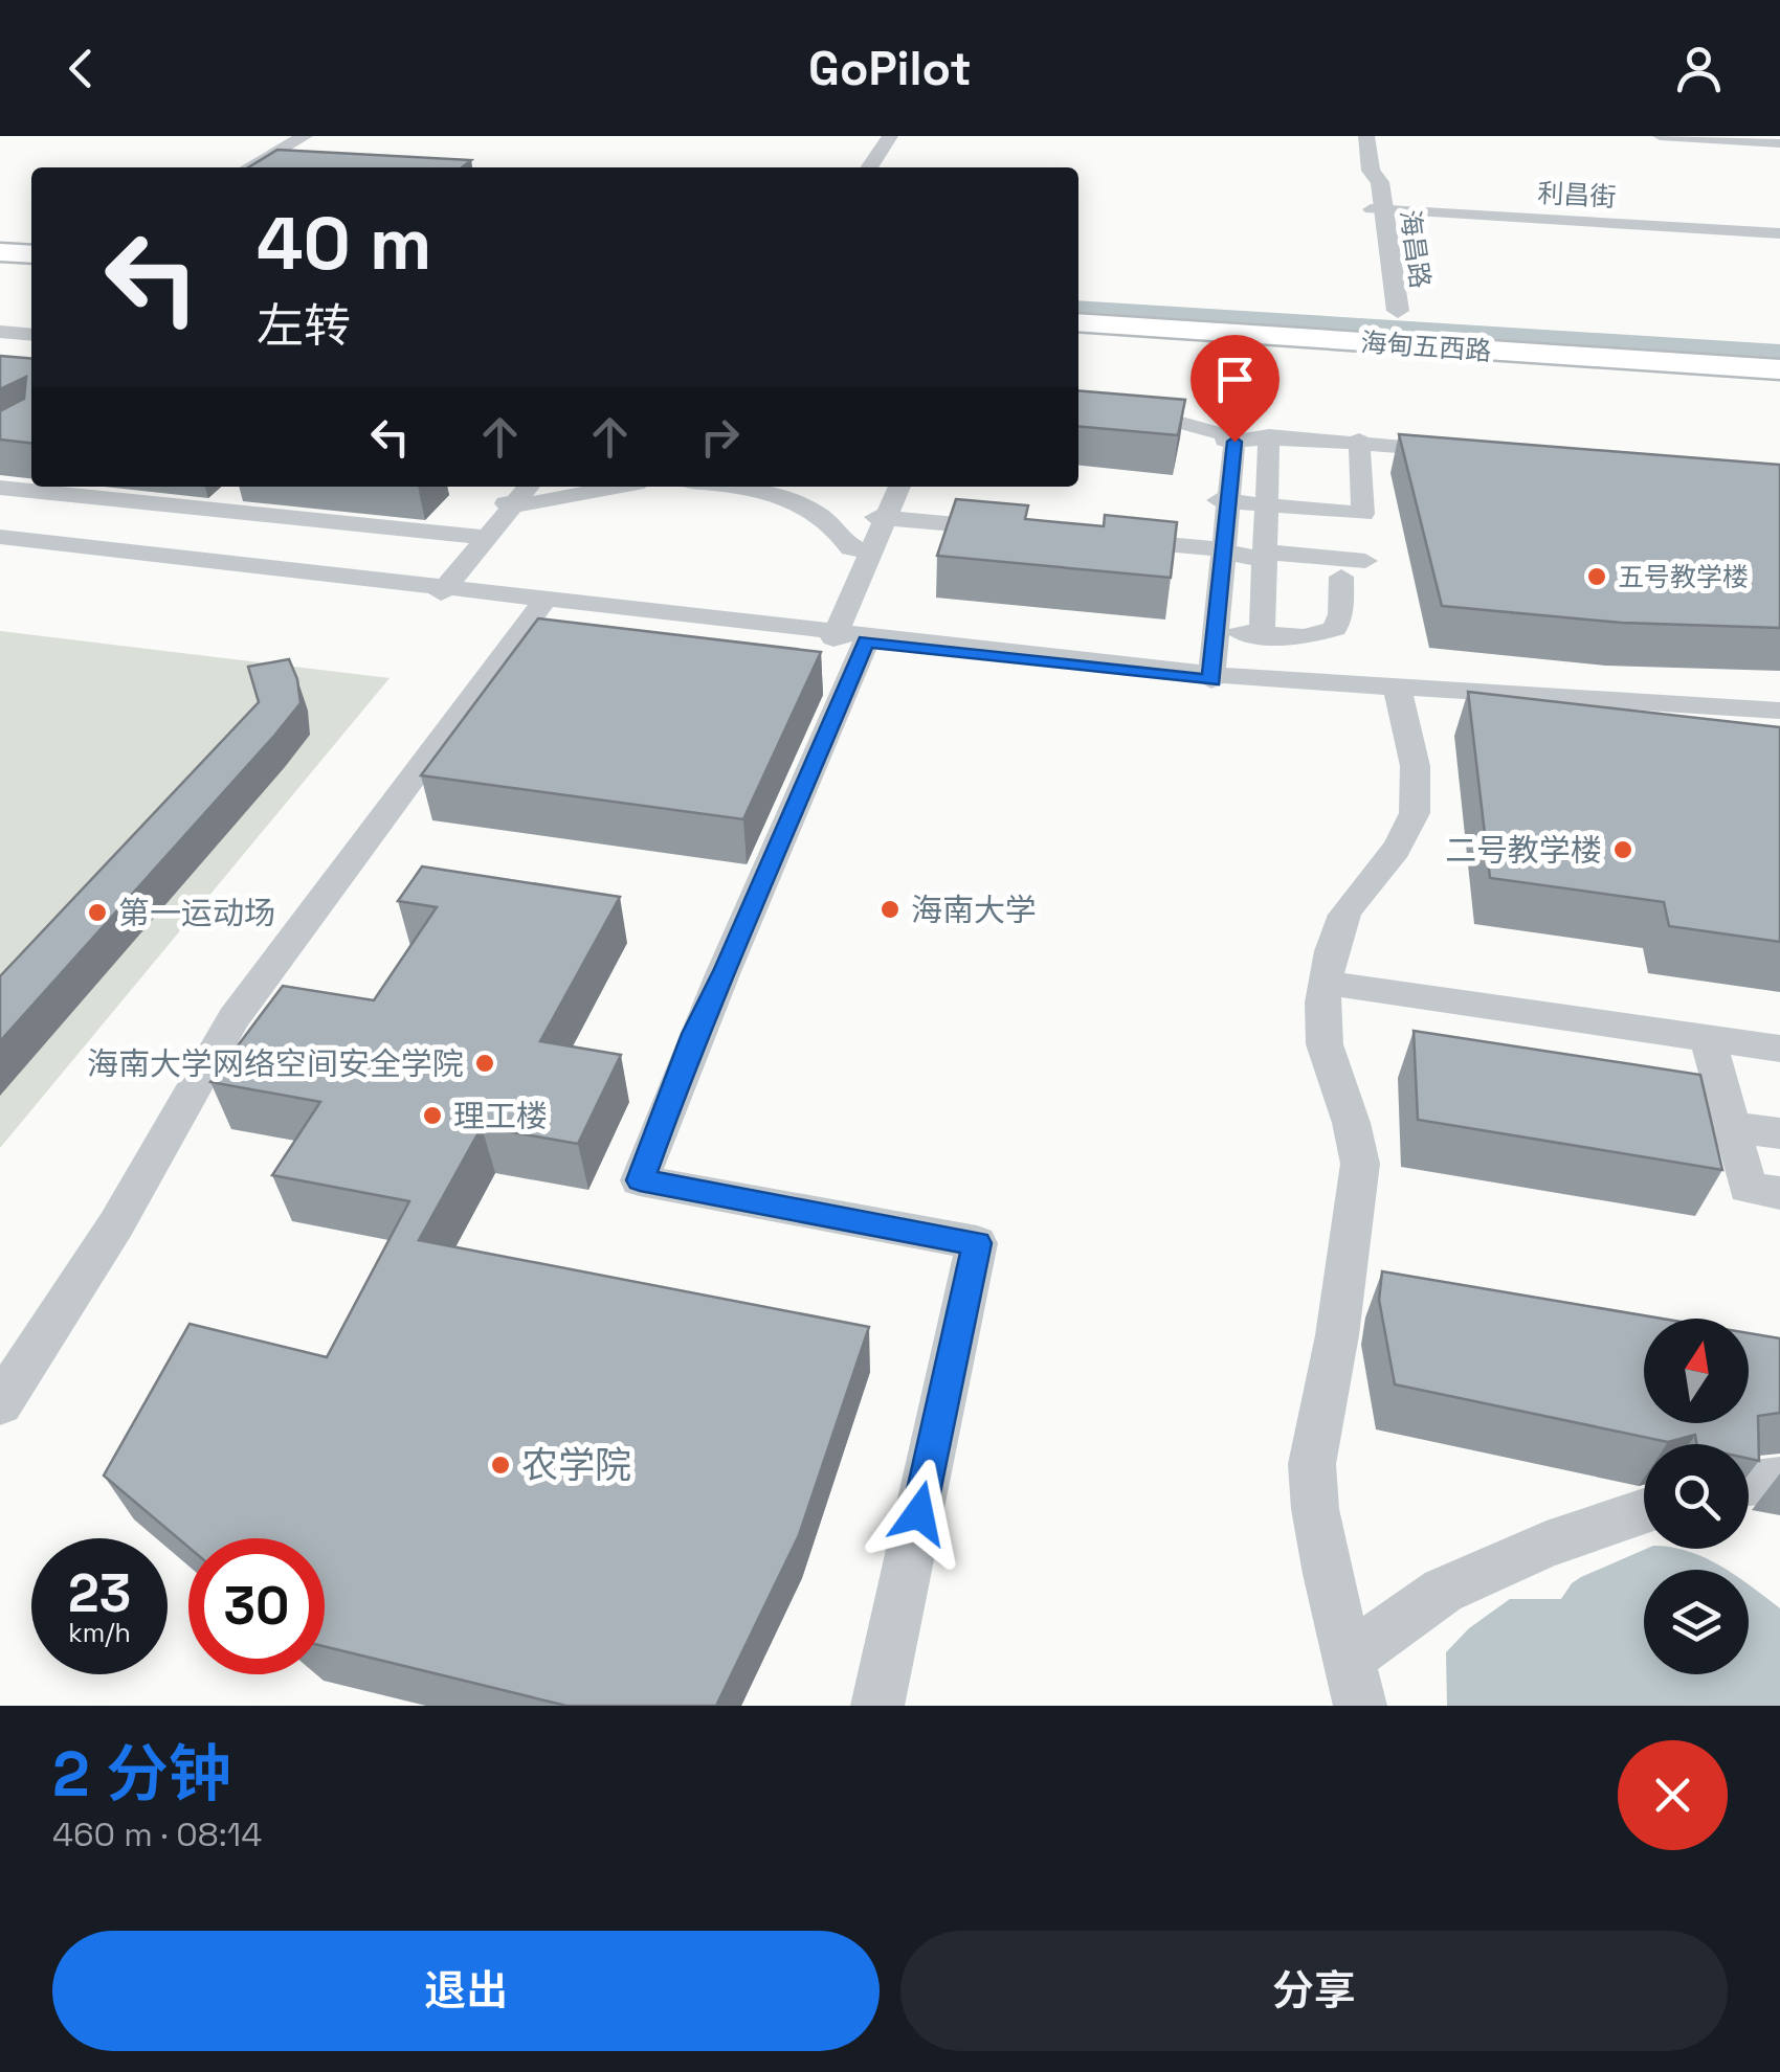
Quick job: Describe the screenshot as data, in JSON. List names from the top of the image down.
{
  "streets": {
    "main road": ["海甸五西路"],
    "street": ["利昌街", "海昌路"]
  },
  "crossings": [
    ["利昌街", "海昌路"]
  ],
  "places": [
    "五号教学楼",
    "二号教学楼",
    "海南大学",
    "第一运动场",
    "海南大学网络空间安全学院",
    "理工楼",
    "农学院"
  ],
  "north": "top",
  "page": {
    "header": "GoPilot",
    "turn": ["40 m", "左转"],
    "speed": "23 km/h",
    "limit": "30",
    "heading": ["2 分钟", "460 m · 08:14"],
    "buttons": ["退出", "分享"]
  }
}
